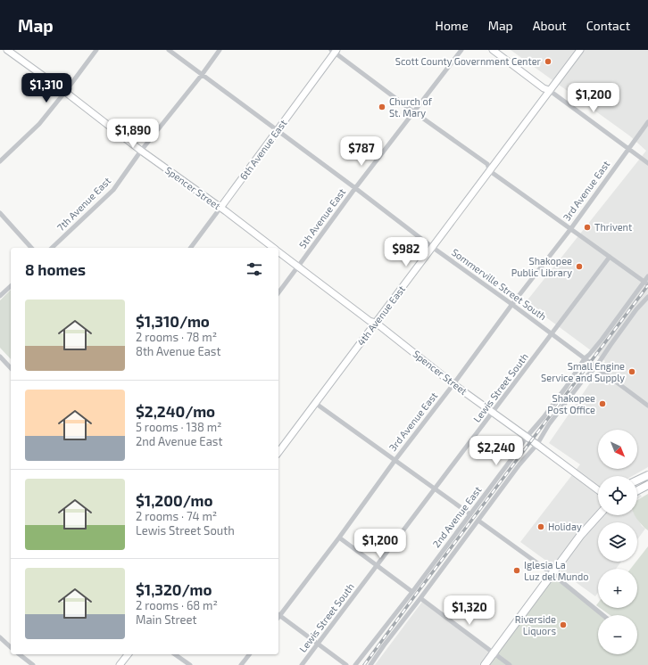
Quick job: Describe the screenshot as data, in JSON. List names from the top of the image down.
{
  "streets": {
    "street": [
      "6th Avenue East",
      "Spencer Street",
      "3rd Avenue East",
      "7th Avenue East",
      "5th Avenue East",
      "Sommerville Street South",
      "4th Avenue East",
      "Lewis Street South",
      "2nd Avenue East"
    ]
  },
  "crossings": [
    ["6th Avenue East", "Spencer Street"],
    ["6th Avenue East", "Sommerville Street South"],
    ["Spencer Street", "3rd Avenue East"],
    ["Spencer Street", "7th Avenue East"],
    ["Spencer Street", "5th Avenue East"],
    ["Spencer Street", "4th Avenue East"],
    ["Spencer Street", "Lewis Street South"],
    ["Spencer Street", "2nd Avenue East"],
    ["3rd Avenue East", "Sommerville Street South"],
    ["7th Avenue East", "Sommerville Street South"],
    ["5th Avenue East", "Sommerville Street South"],
    ["Sommerville Street South", "4th Avenue East"],
    ["Sommerville Street South", "Lewis Street South"],
    ["Sommerville Street South", "2nd Avenue East"]
  ],
  "places": [
    "Scott County Government Center",
    "Church of St. Mary",
    "Thrivent",
    "Shakopee Public Library",
    "Small Engine Service and Supply",
    "Shakopee Post Office",
    "Holiday",
    "Iglesia La Luz del Mundo",
    "Riverside Liquors"
  ],
  "north": "bottom right",
  "page": {
    "header": "Map",
    "nav": [
      "Home",
      "Map",
      "About",
      "Contact"
    ],
    "price": [
      "$1,310",
      "$1,200",
      "$1,890",
      "$787",
      "$982",
      "$2,240",
      "$1,200",
      "$1,320"
    ],
    "heading": "8 homes",
    "list": [
      {
        "name": "$1,310/mo",
        "note": "2 rooms · 78 m² · 8th Avenue East"
      },
      {
        "name": "$2,240/mo",
        "note": "5 rooms · 138 m² · 2nd Avenue East"
      },
      {
        "name": "$1,200/mo",
        "note": "2 rooms · 74 m² · Lewis Street South"
      },
      {
        "name": "$1,320/mo",
        "note": "2 rooms · 68 m² · Main Street"
      }
    ],
    "map_buttons": ["+", "−"]
  }
}
